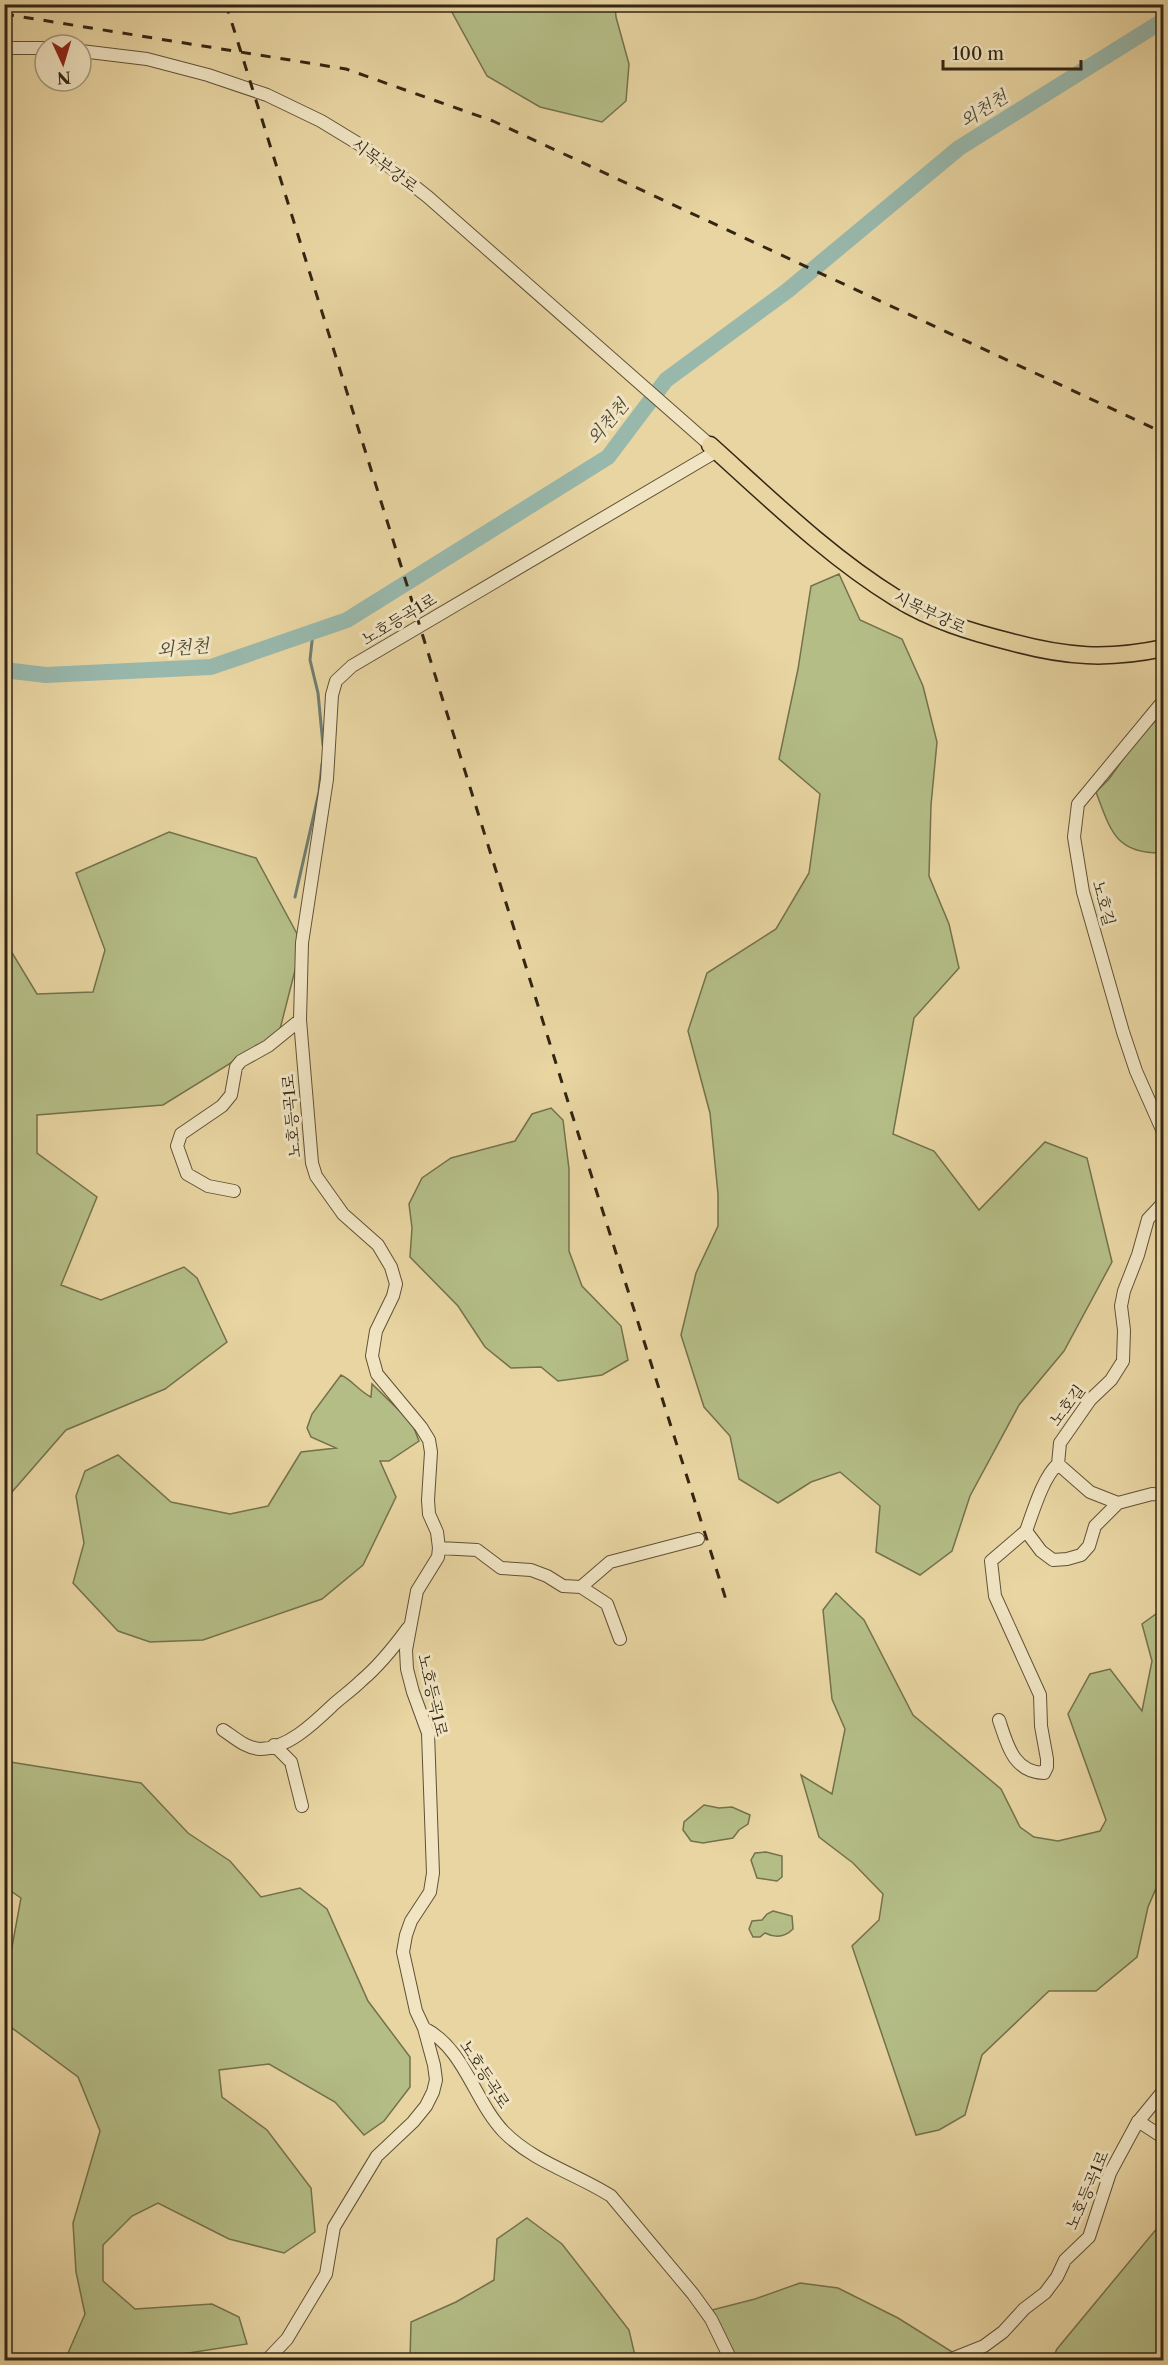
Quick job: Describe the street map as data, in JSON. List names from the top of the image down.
{
  "streets": {
    "main road": ["시목부강로"],
    "street": ["노호등곡1로", "노호길", "노호등곡로"]
  },
  "crossings": [
    ["시목부강로", "노호등곡1로"],
    ["노호등곡1로", "노호등곡로"]
  ],
  "water": ["외천천"],
  "scale_bar": "100 m",
  "north": "bottom"
}
